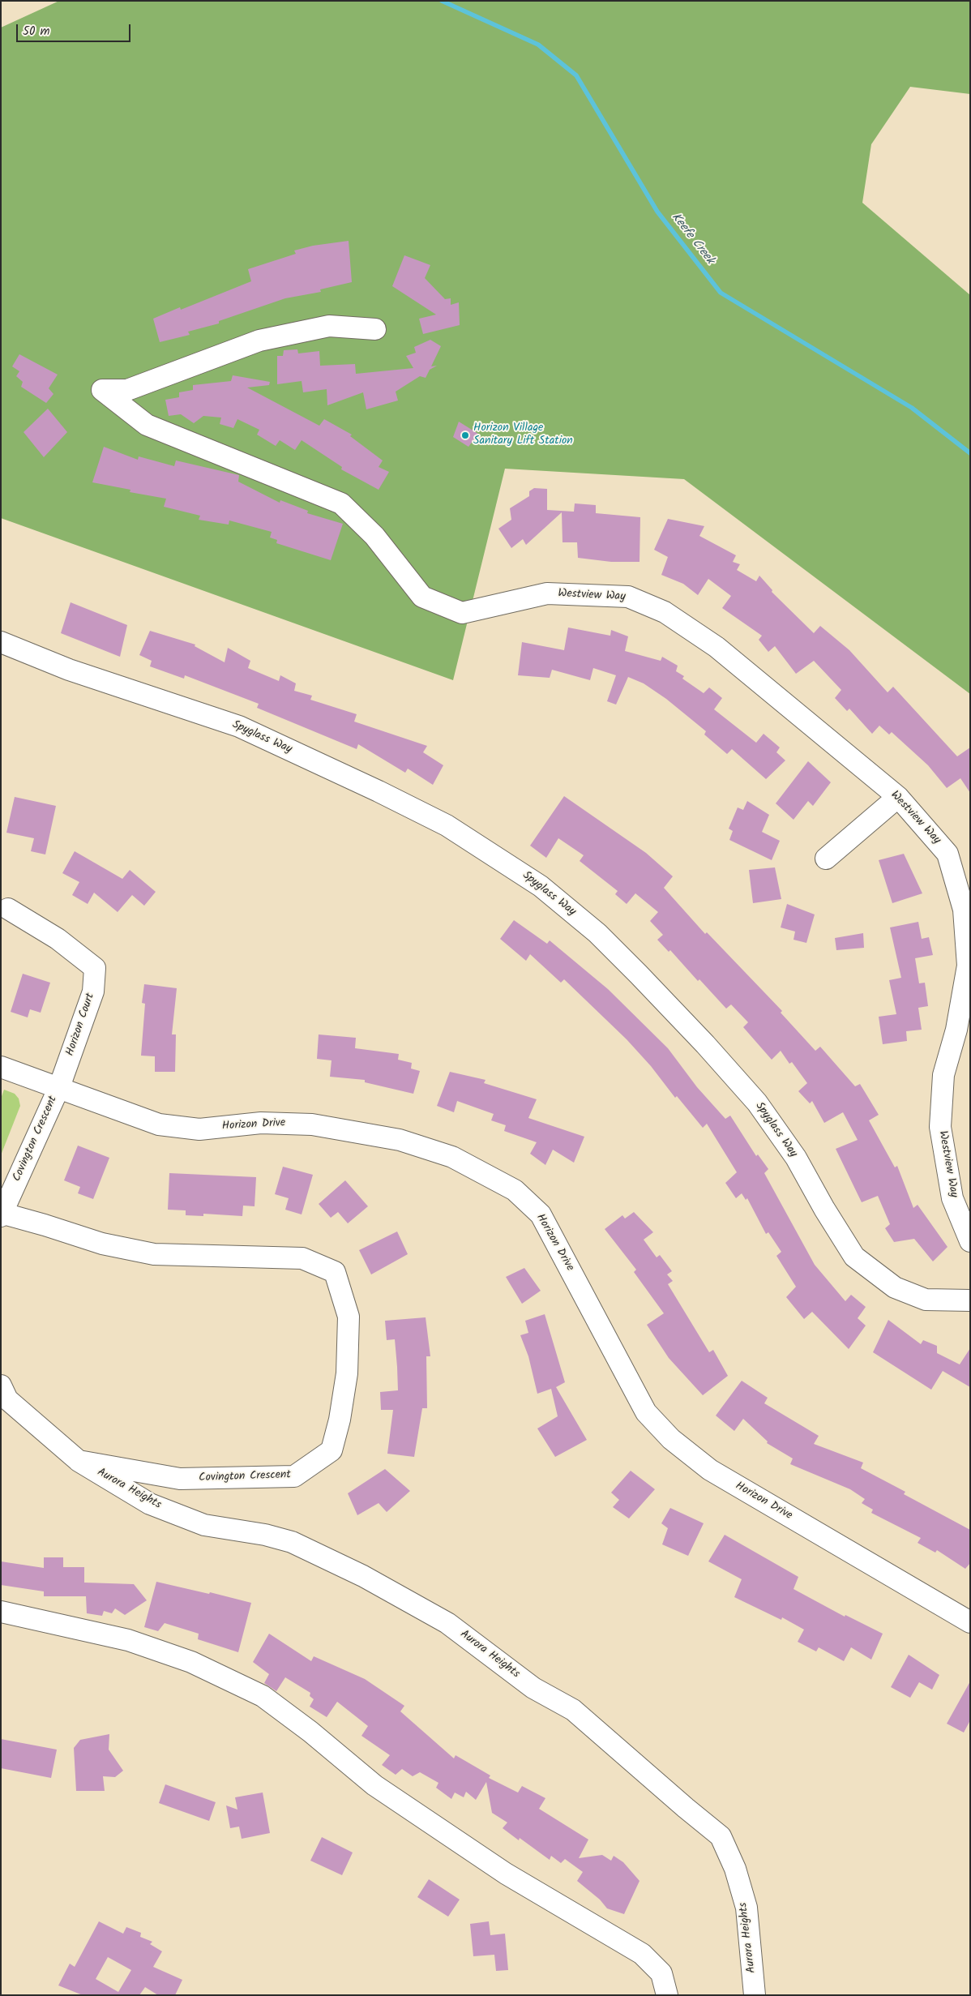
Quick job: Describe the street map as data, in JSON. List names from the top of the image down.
{
  "streets": {
    "street": [
      "Westview Way",
      "Spyglass Way",
      "Horizon Court",
      "Horizon Drive",
      "Covington Crescent",
      "Aurora Heights"
    ]
  },
  "crossings": [
    ["Horizon Court", "Horizon Drive"],
    ["Horizon Court", "Covington Crescent"],
    ["Horizon Drive", "Covington Crescent"],
    ["Covington Crescent", "Aurora Heights"]
  ],
  "water": ["Keefe Creek"],
  "places": ["Horizon Village Sanitary Lift Station"],
  "scale_bar": "50 m"
}
